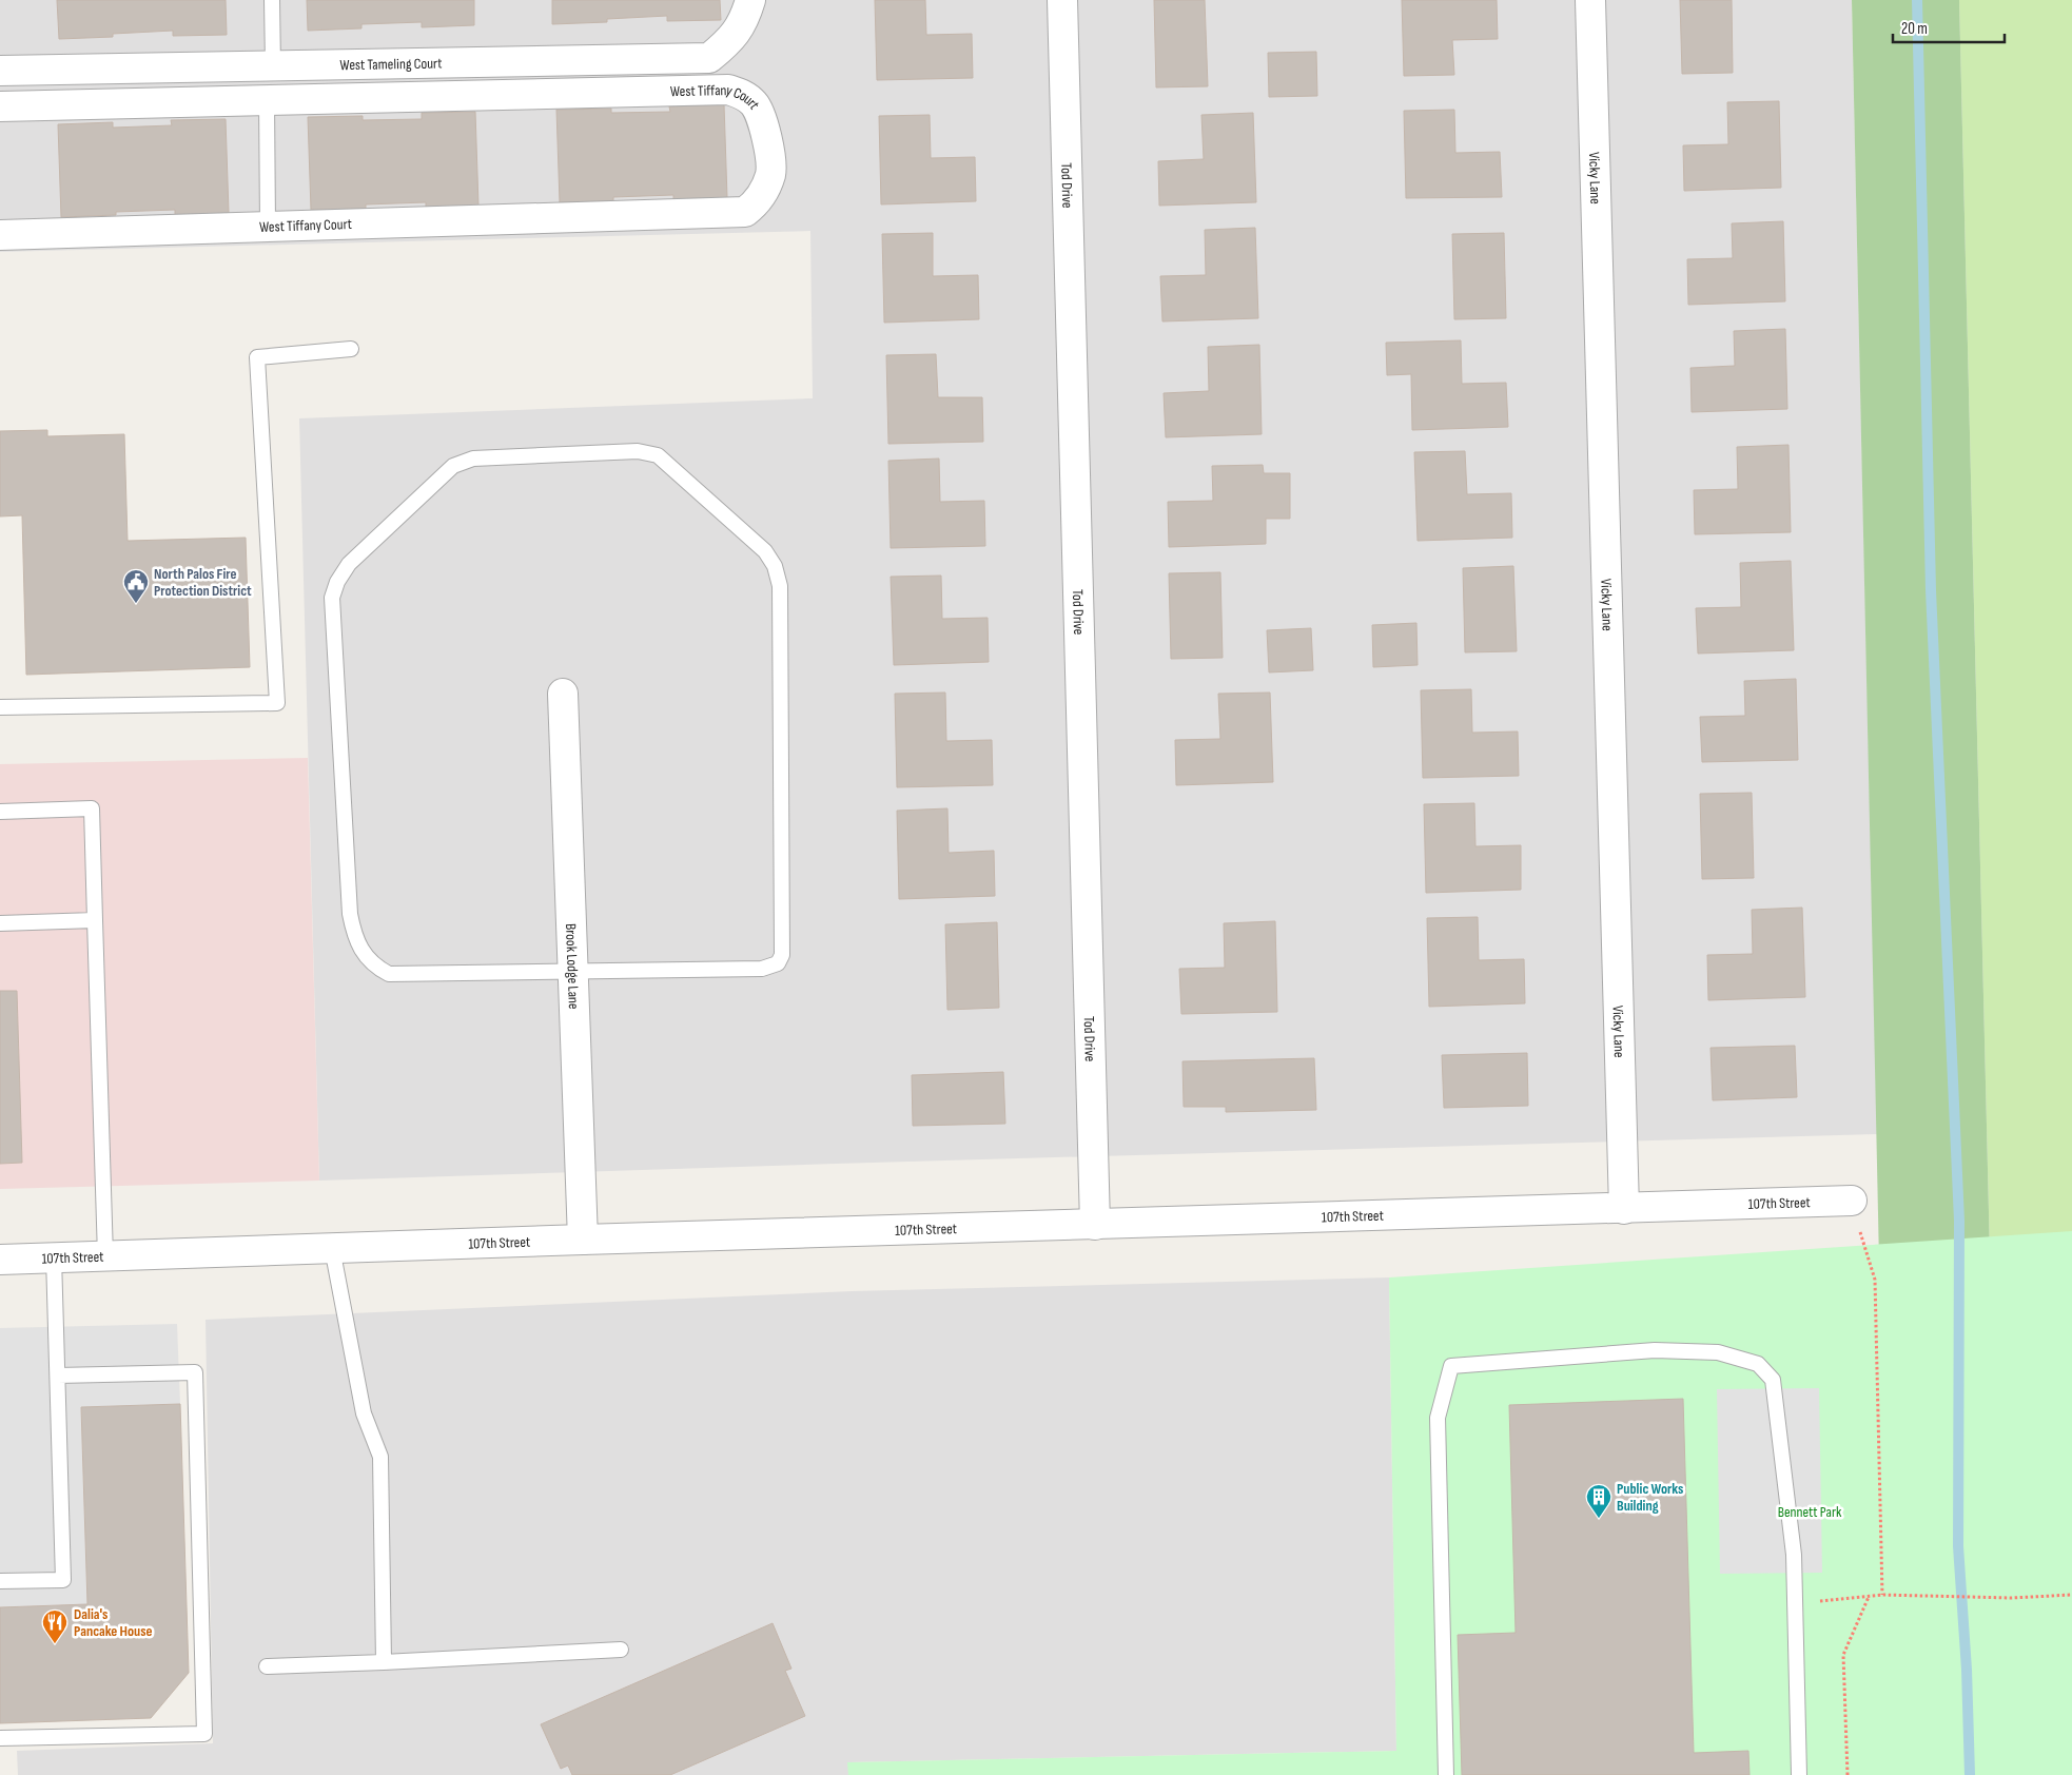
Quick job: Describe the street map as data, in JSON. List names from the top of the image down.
{
  "streets": {
    "street": [
      "West Tameling Court",
      "West Tiffany Court",
      "Vicky Lane",
      "Tod Drive",
      "Brook Lodge Lane",
      "107th Street"
    ]
  },
  "crossings": [
    ["Vicky Lane", "107th Street"],
    ["Tod Drive", "107th Street"],
    ["Brook Lodge Lane", "107th Street"]
  ],
  "parks": ["Bennett Park"],
  "places": {
    "public building": ["North Palos Fire Protection District"],
    "building": ["Public Works Building"],
    "restaurant": ["Dalia's Pancake House"]
  },
  "scale_bar": "20 m"
}
